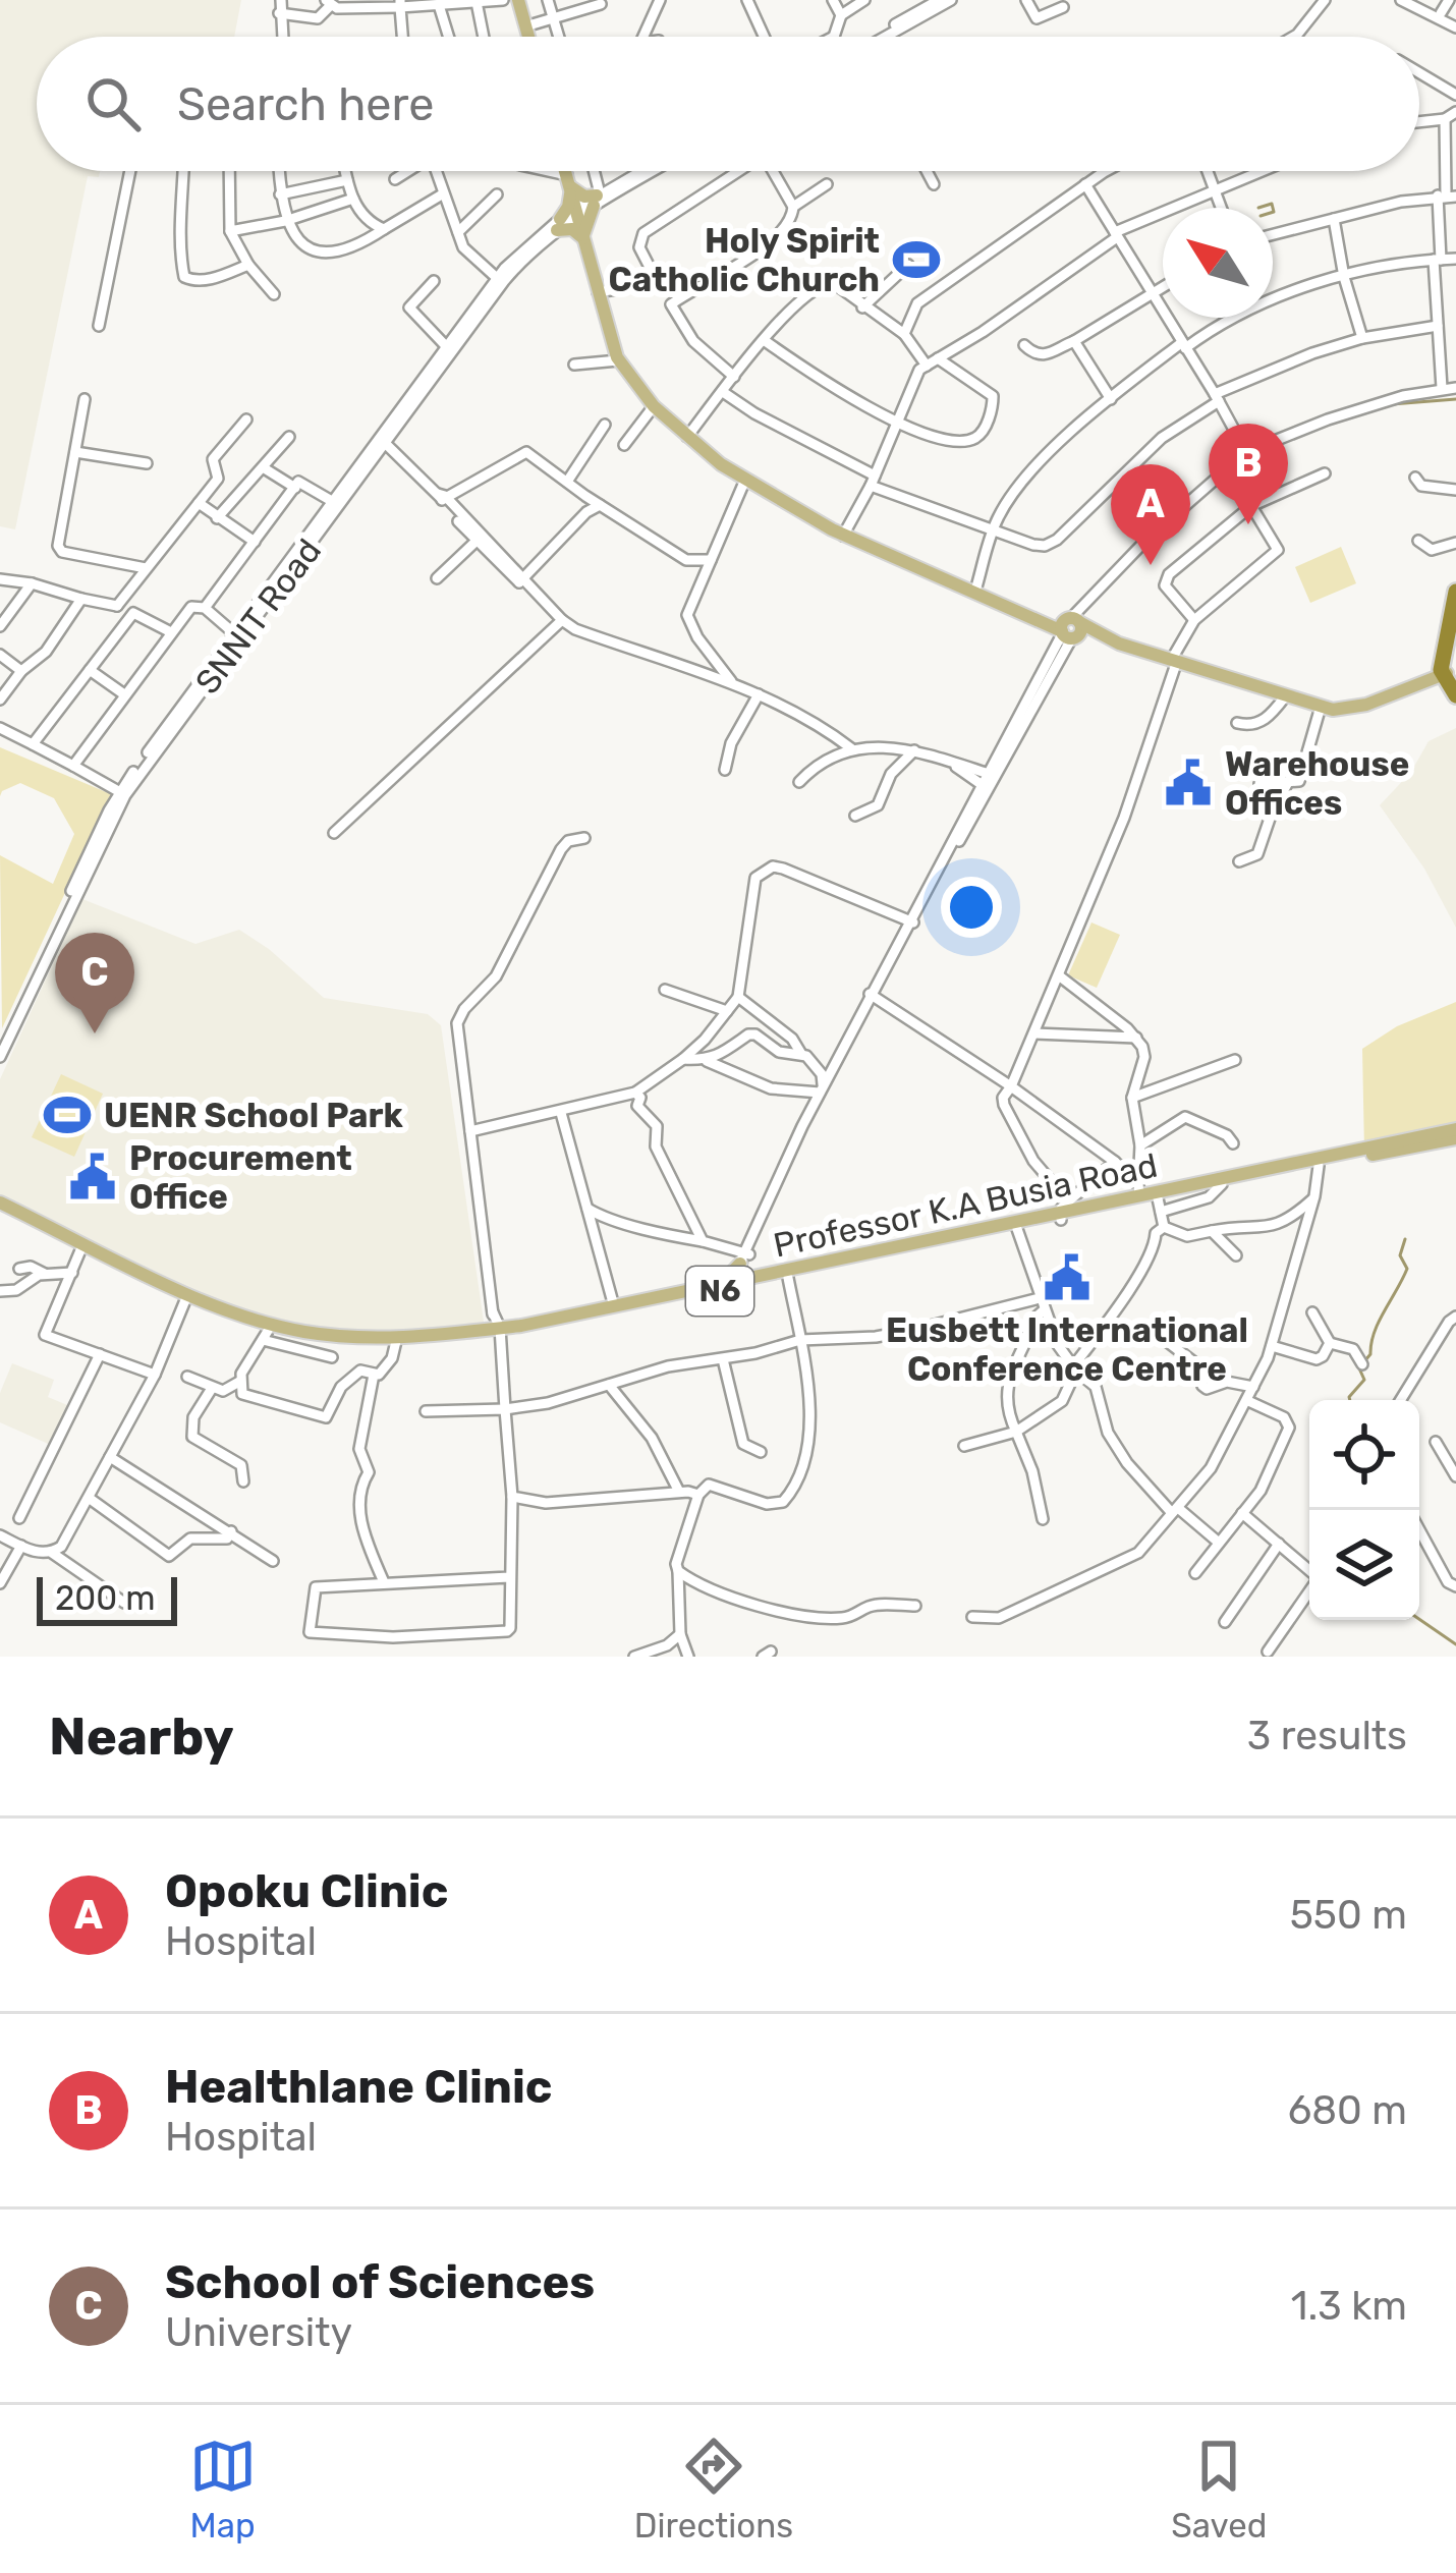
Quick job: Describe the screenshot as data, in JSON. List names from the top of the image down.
{
  "streets": {
    "main road": ["Professor K.A Busia Road", "N6"],
    "street": ["SNNIT Road"]
  },
  "places": {
    "sports": ["Holy Spirit Catholic Church", "UENR School Park"],
    "public building": ["Warehouse Offices", "Procurement Office", "Eusbett International Conference Centre"]
  },
  "scale_bar": "200 m",
  "north": "top left",
  "page": {
    "search": "Search here",
    "pins": ["B", "A", "C"],
    "scale": "200 m",
    "heading": ["Nearby", "3 results"],
    "list": [
      {
        "mark": "A",
        "name": "Opoku Clinic",
        "note": "Hospital",
        "value": "550 m"
      },
      {
        "mark": "B",
        "name": "Healthlane Clinic",
        "note": "Hospital",
        "value": "680 m"
      },
      {
        "mark": "C",
        "name": "School of Sciences",
        "note": "University",
        "value": "1.3 km"
      }
    ],
    "nav": ["Map", "Directions", "Saved"]
  }
}
